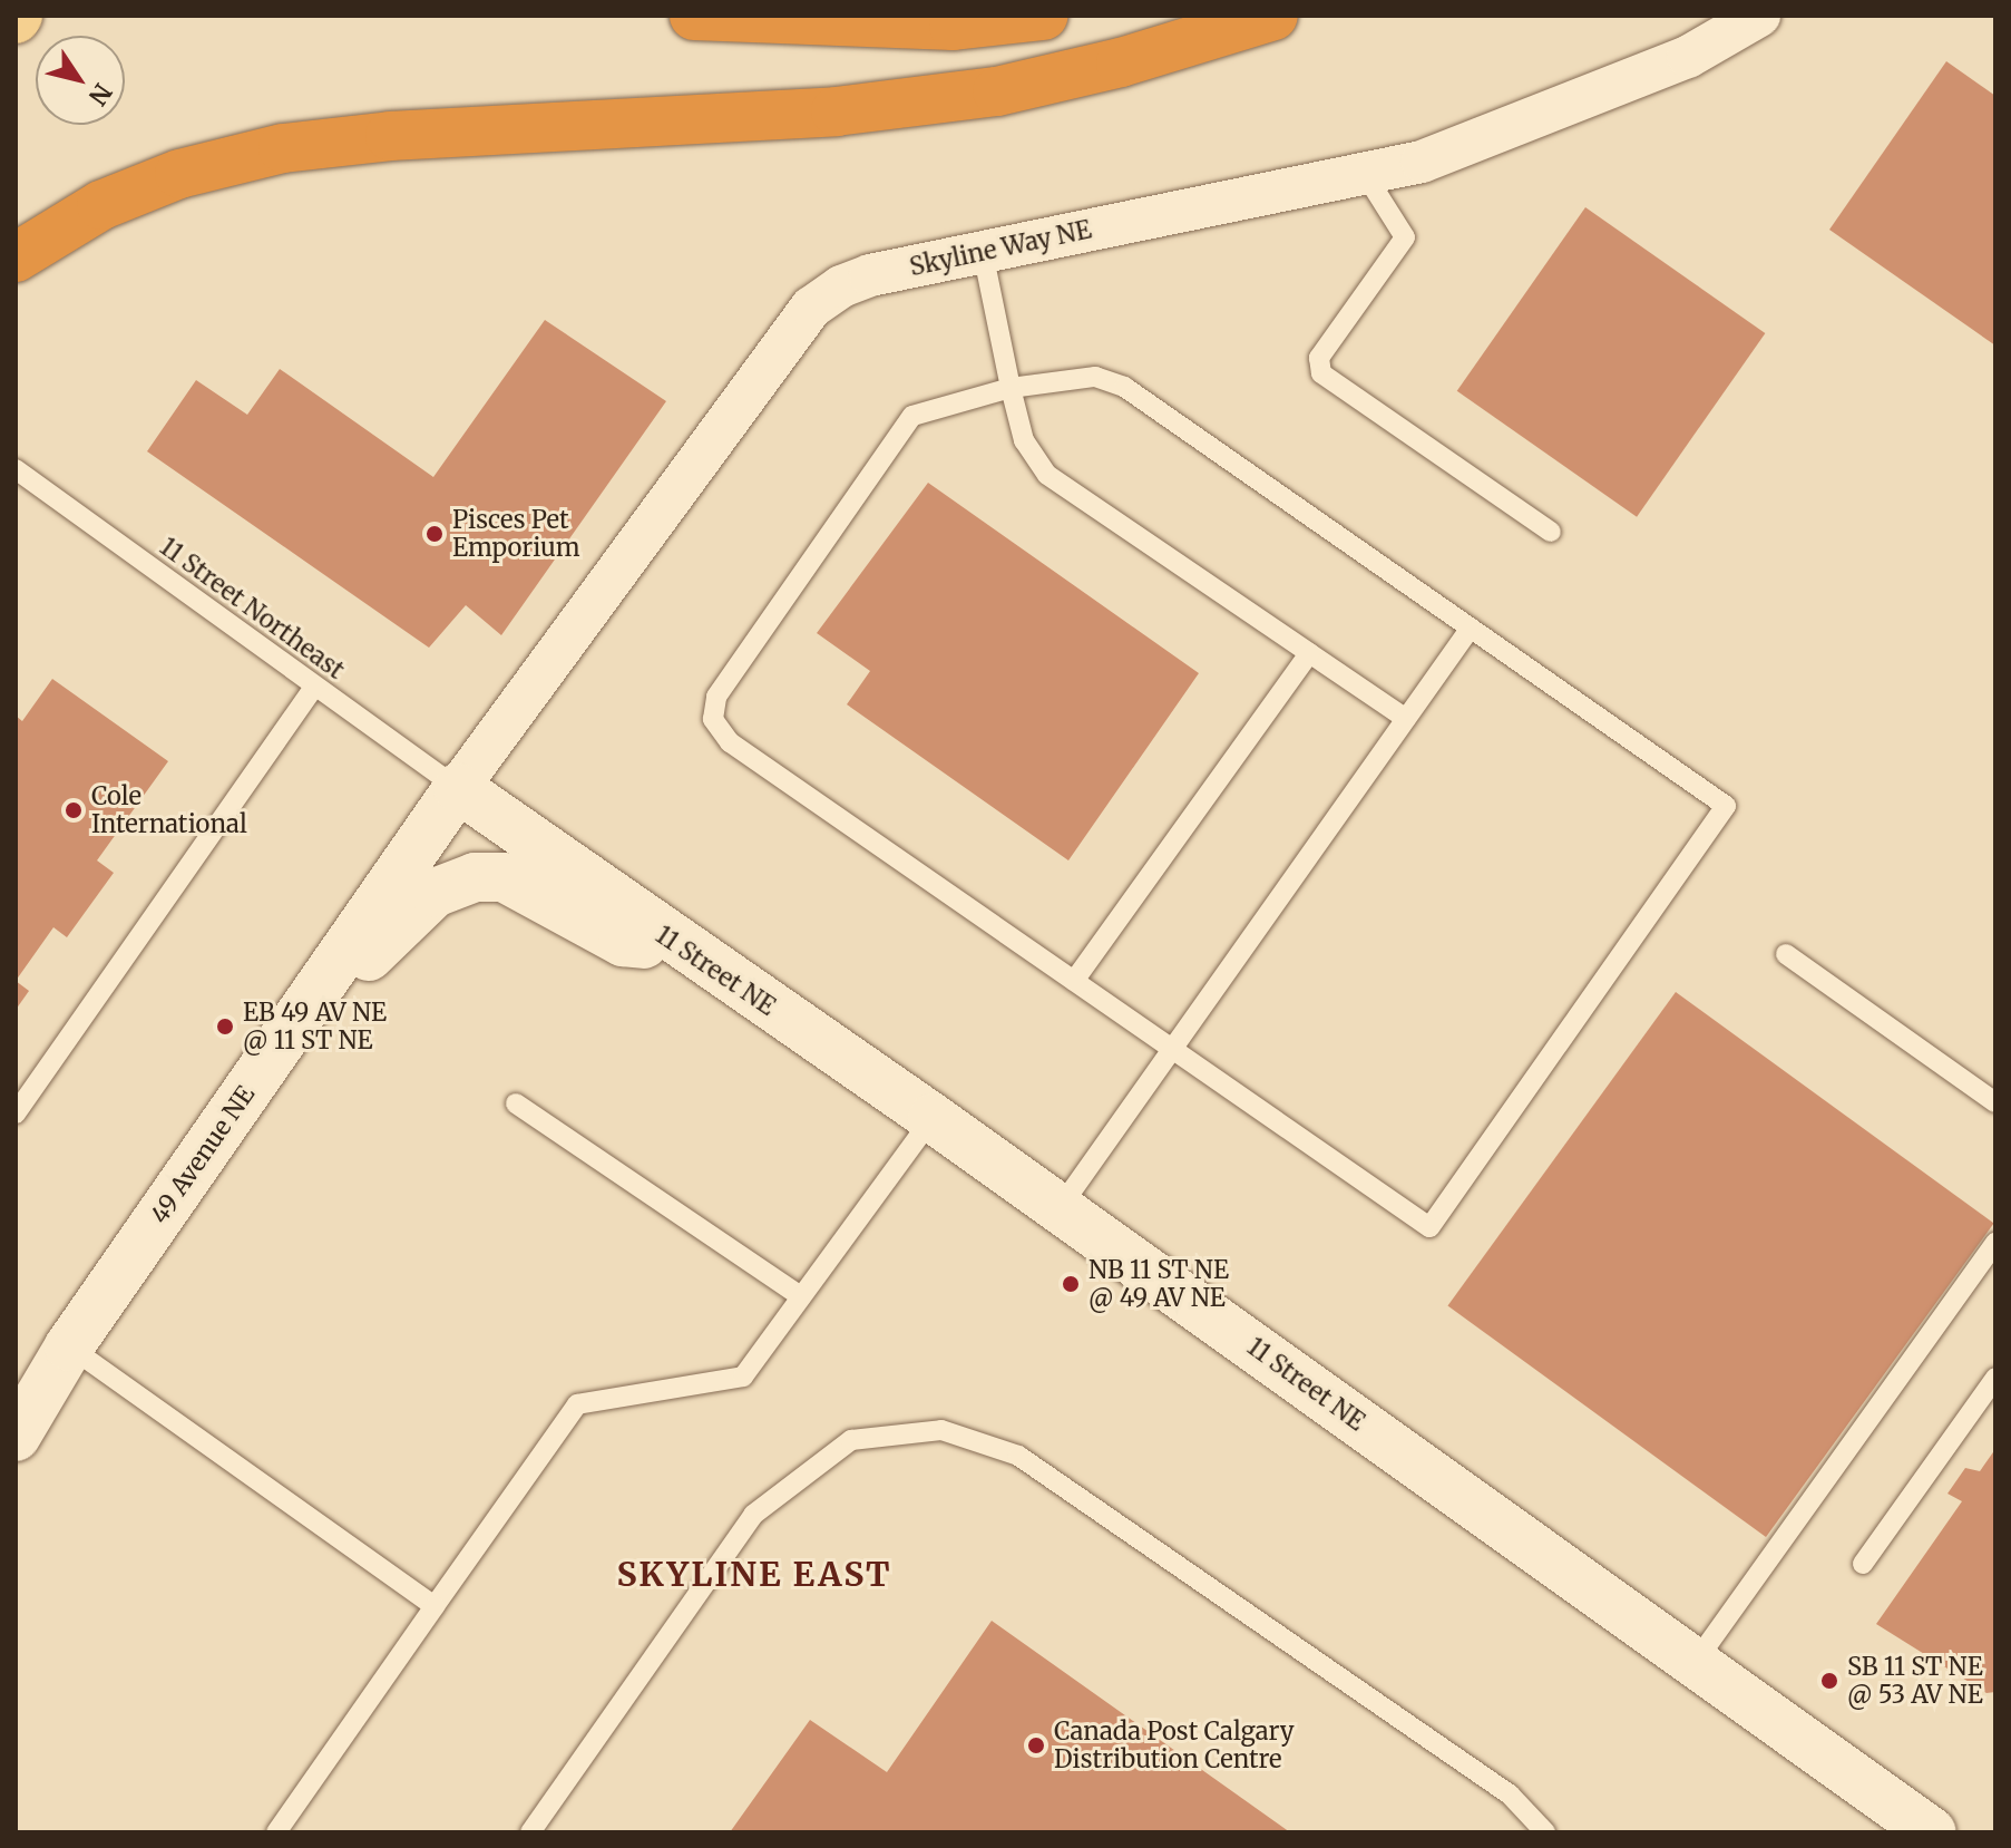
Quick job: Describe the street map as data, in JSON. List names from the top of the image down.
{
  "streets": {
    "street": ["Skyline Way NE", "11 Street NE", "49 Avenue NE"],
    "lane": ["11 Street Northeast"]
  },
  "crossings": [
    ["Skyline Way NE", "11 Street Northeast"],
    ["Skyline Way NE", "11 Street NE"],
    ["Skyline Way NE", "49 Avenue NE"],
    ["11 Street Northeast", "11 Street NE"],
    ["11 Street Northeast", "49 Avenue NE"],
    ["11 Street NE", "49 Avenue NE"]
  ],
  "districts": ["SKYLINE EAST"],
  "places": [
    "Pisces Pet Emporium",
    "Cole International",
    "EB 49 AV NE @ 11 ST NE",
    "NB 11 ST NE @ 49 AV NE",
    "SB 11 ST NE @ 53 AV NE",
    "Canada Post Calgary Distribution Centre"
  ],
  "north": "bottom right"
}
